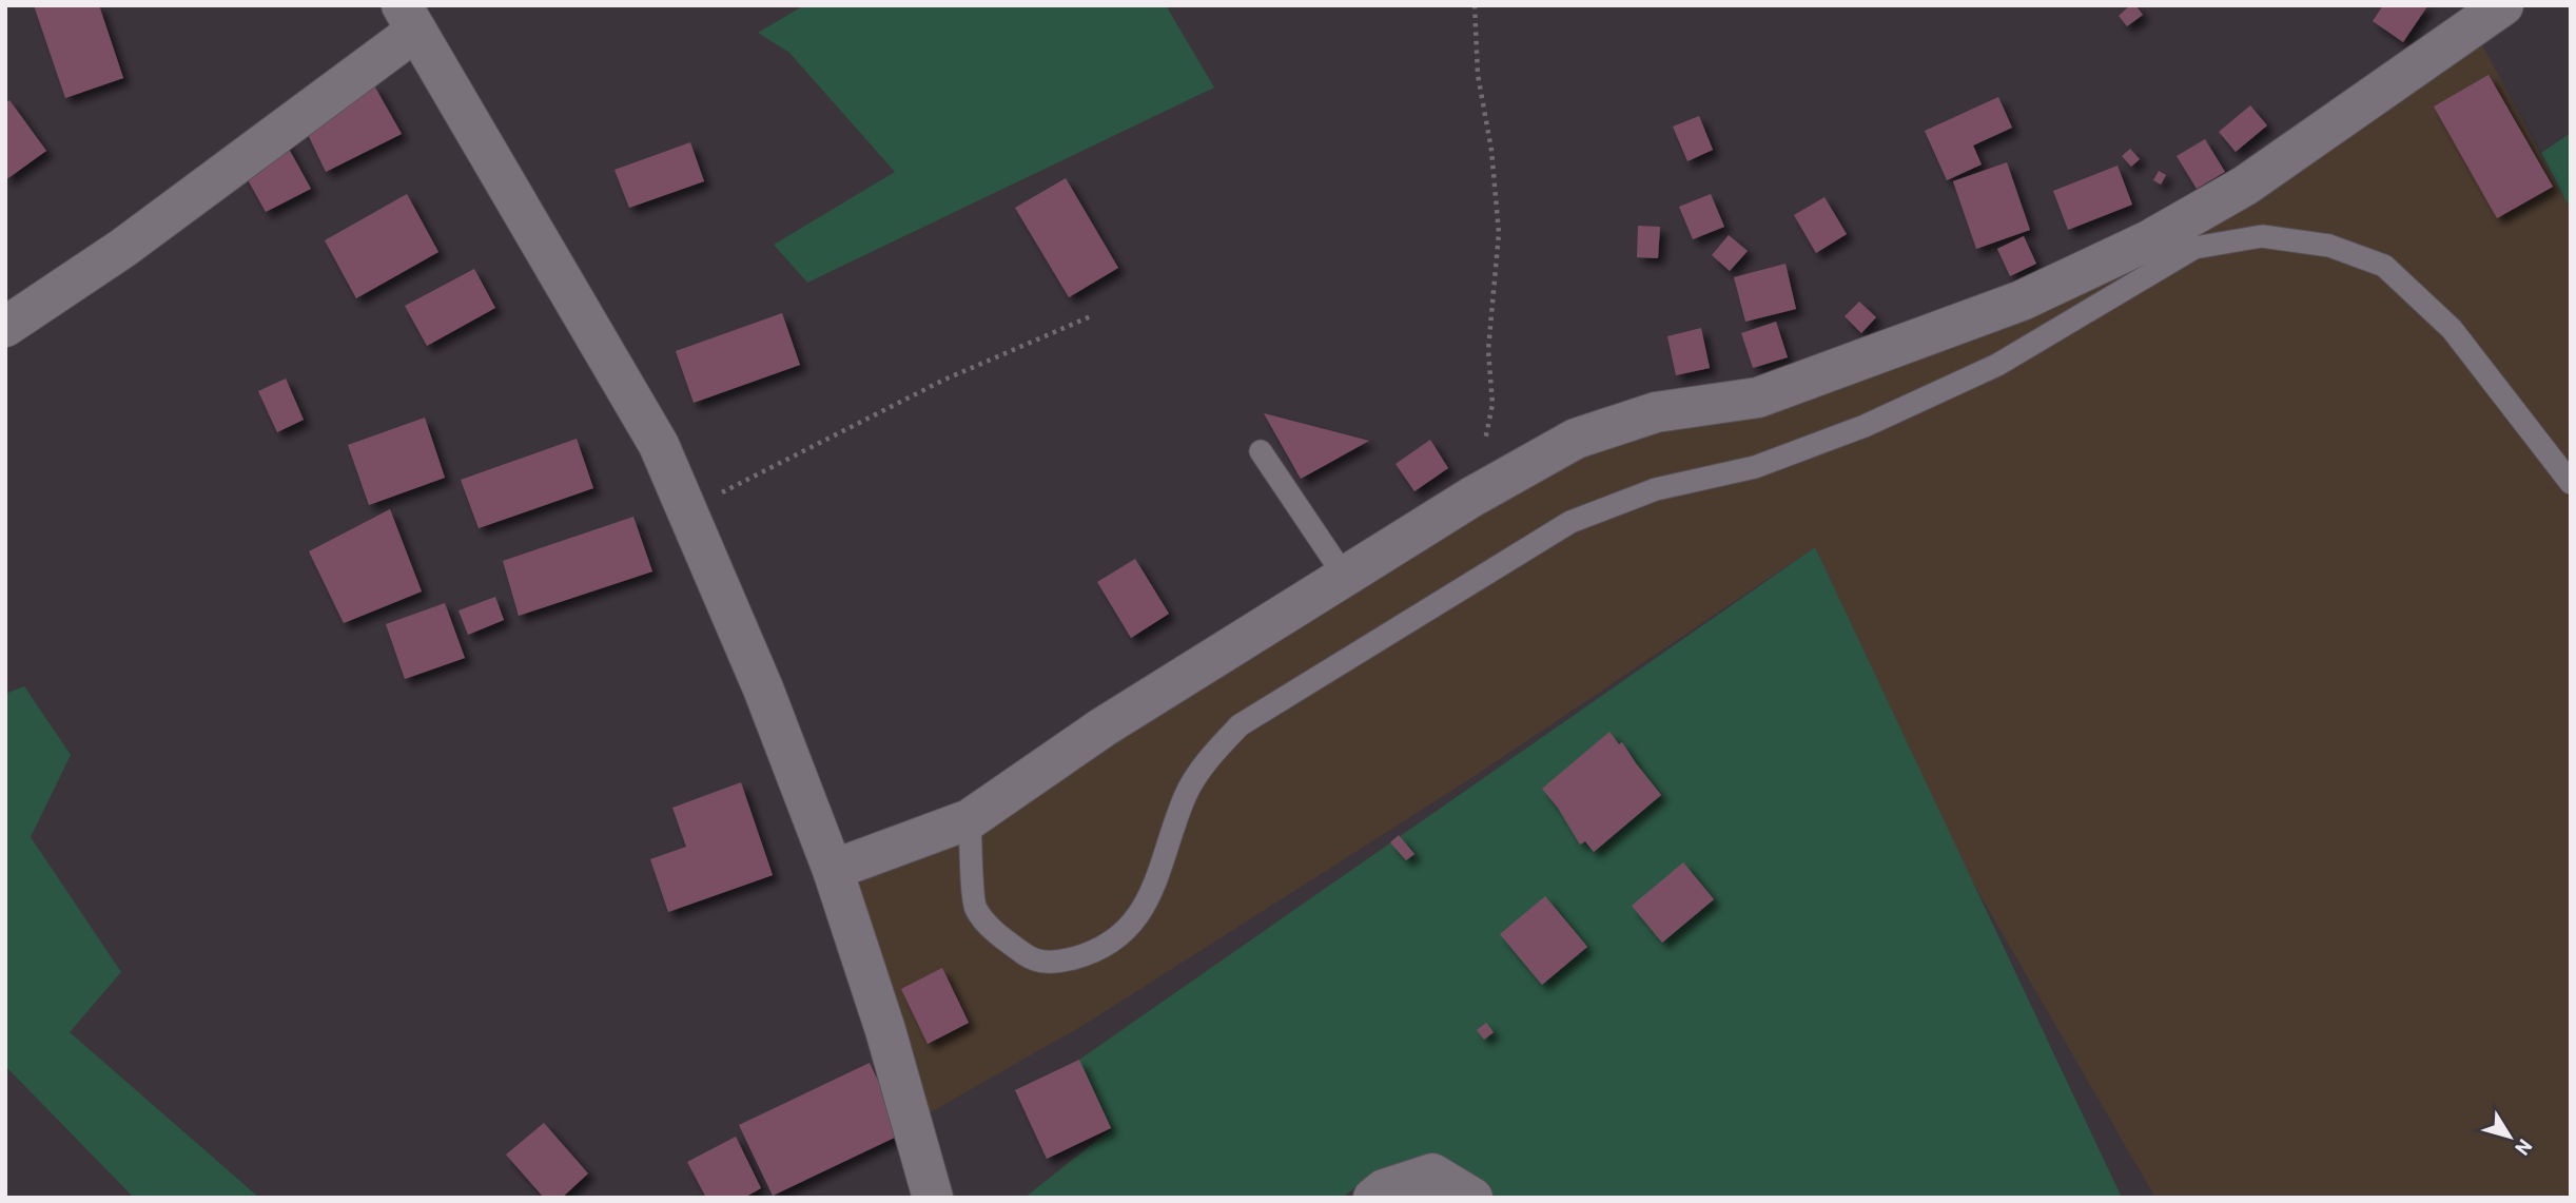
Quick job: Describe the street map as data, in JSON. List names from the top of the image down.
{
  "north": "bottom right"
}
